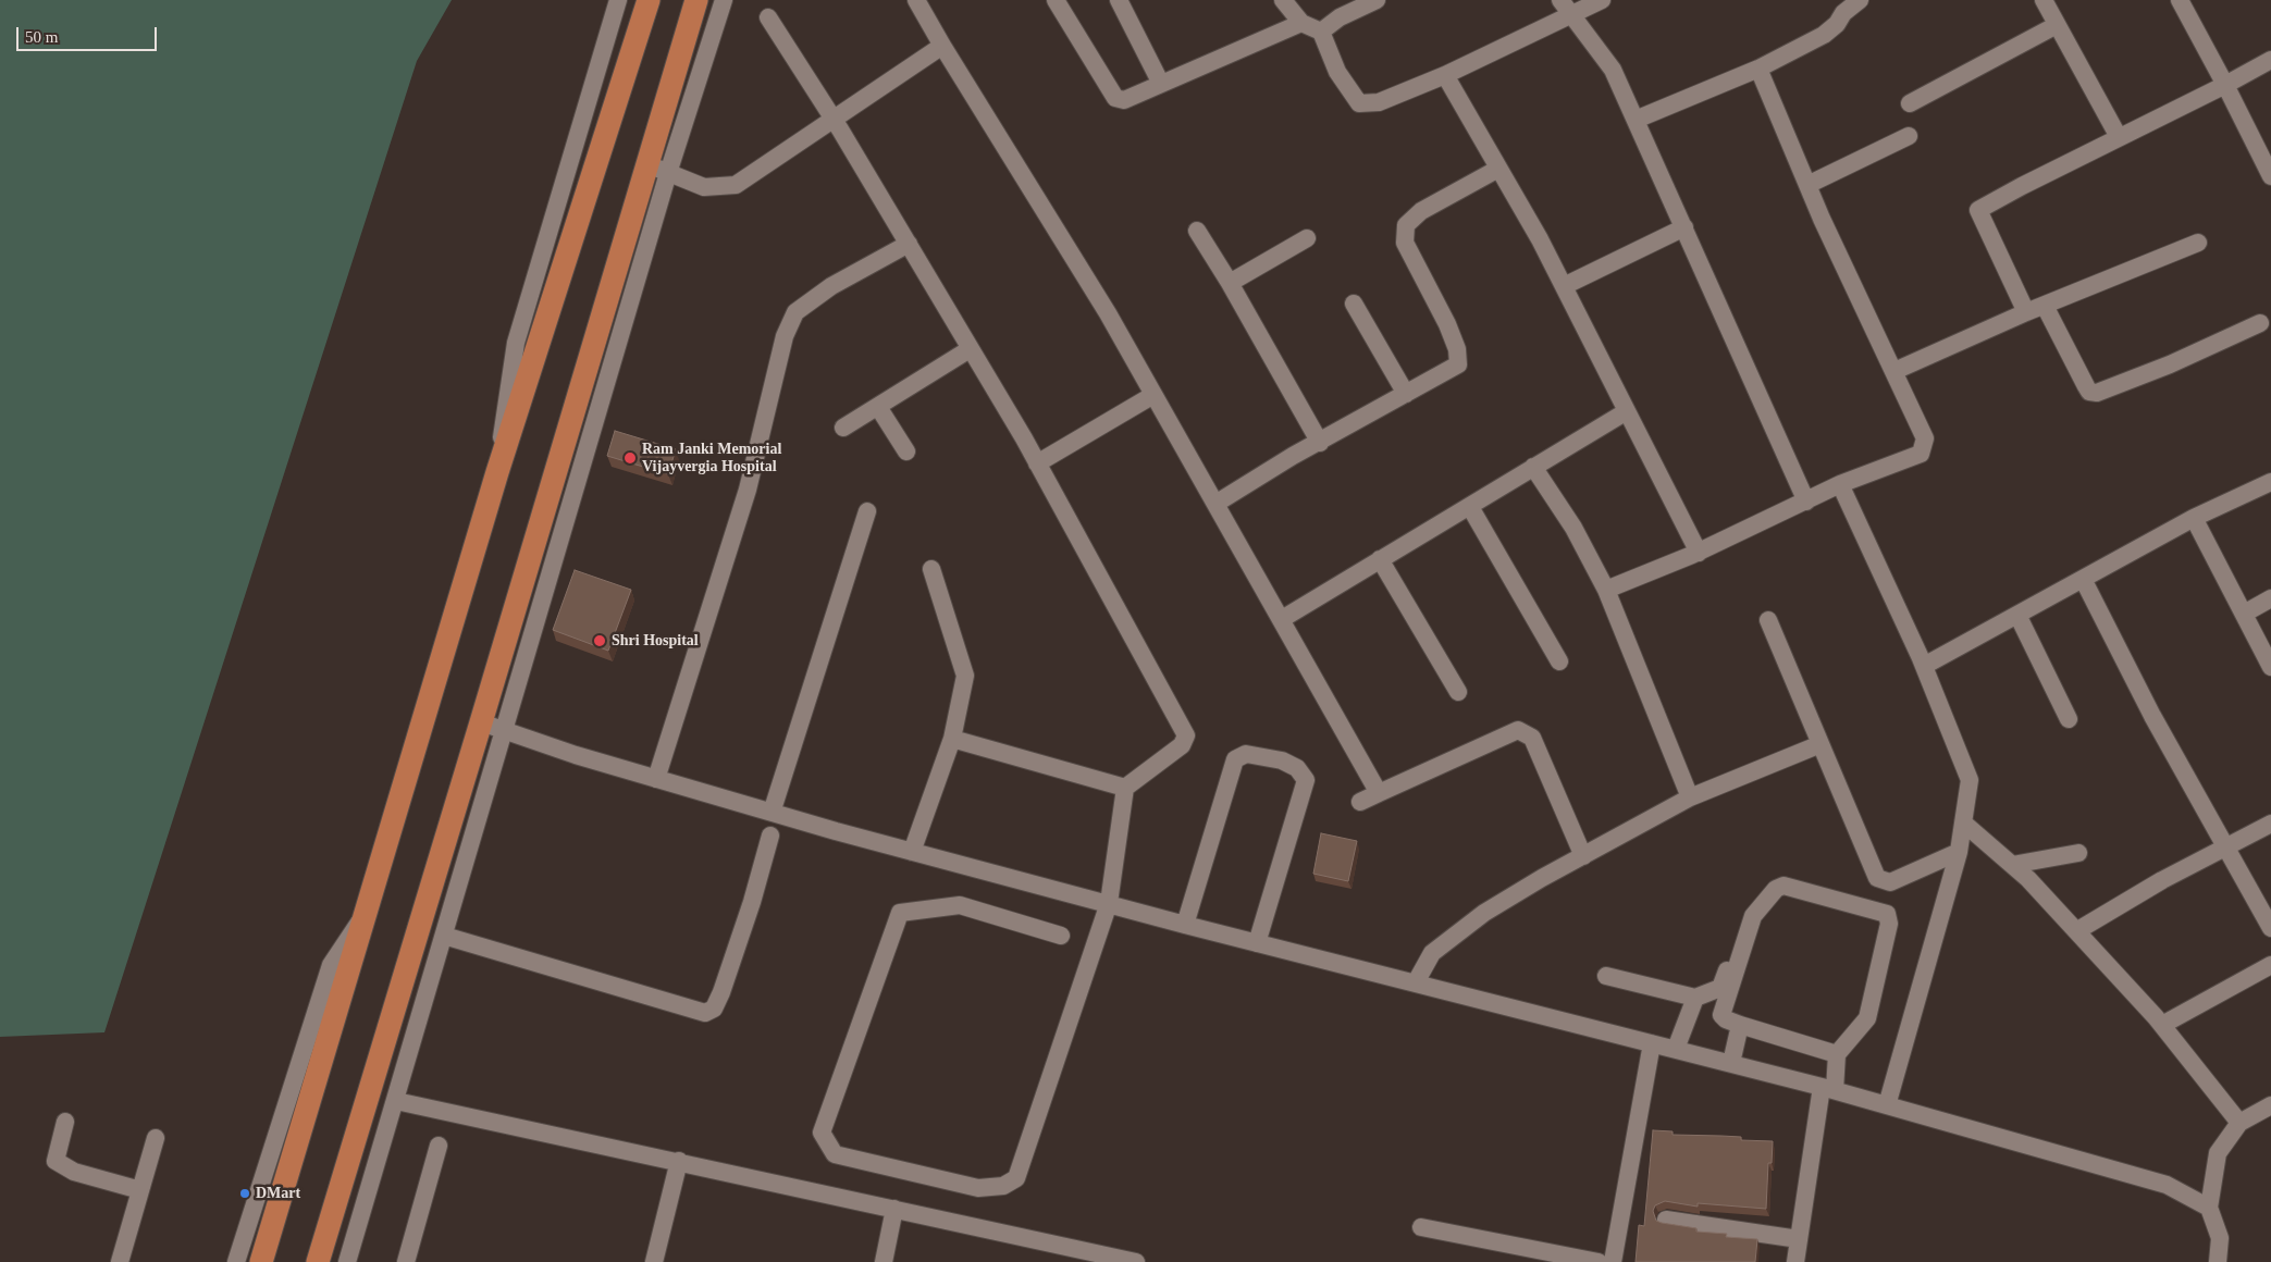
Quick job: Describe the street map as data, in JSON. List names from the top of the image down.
{
  "places": ["Ram Janki Memorial Vijayvergia Hospital", "Shri Hospital", "DMart"],
  "scale_bar": "50 m"
}
